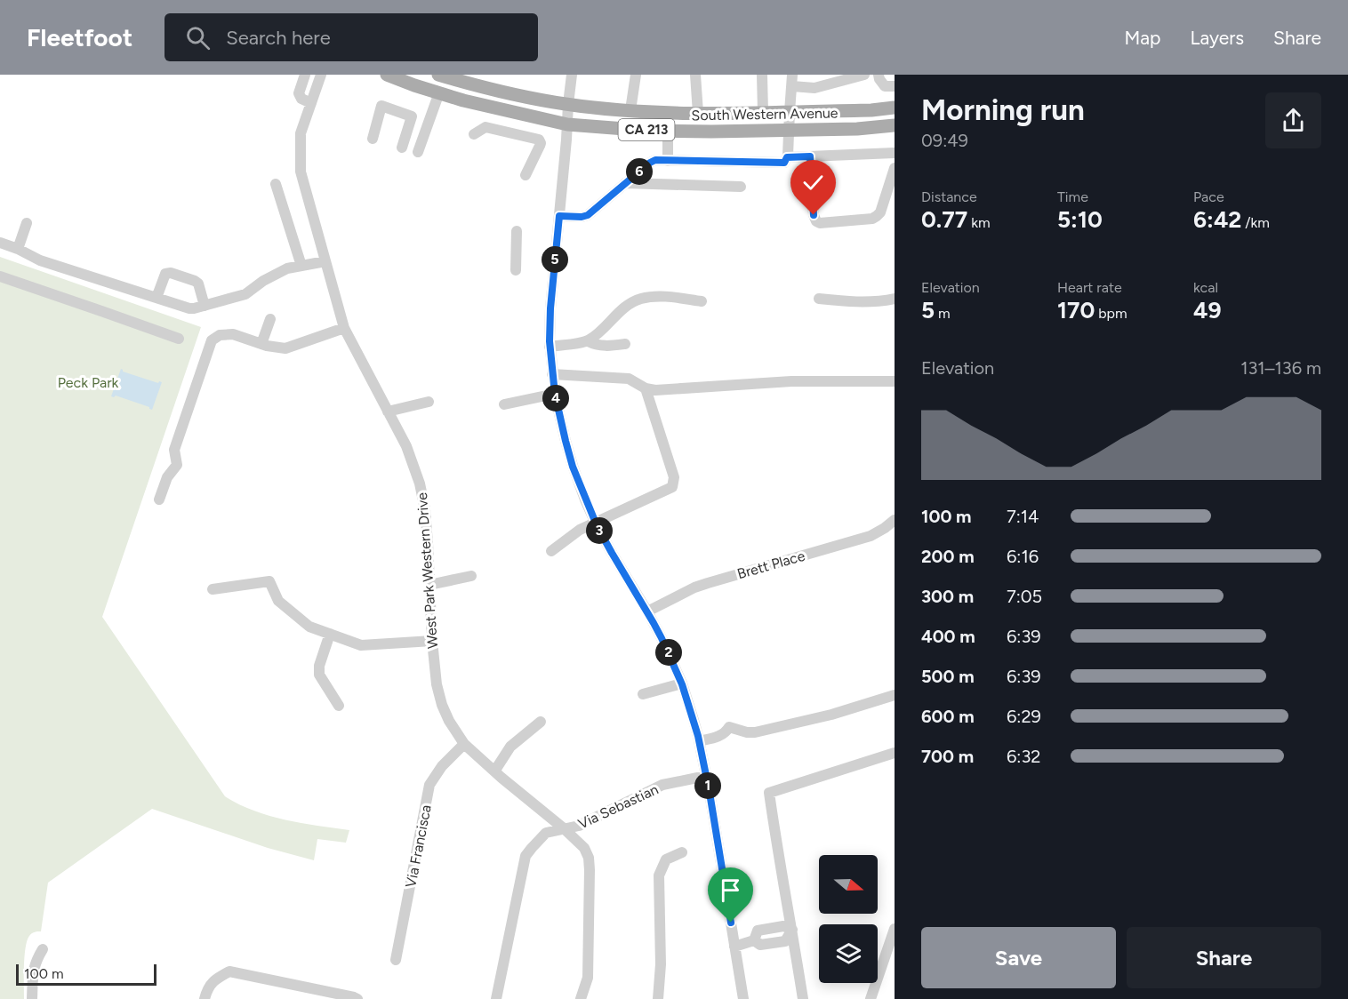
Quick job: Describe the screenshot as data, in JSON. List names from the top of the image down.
{
  "streets": {
    "main road": ["South Western Avenue", "CA 213"],
    "street": [
      "Brett Place",
      "West Park Western Drive",
      "Via Sebastian",
      "Via Francisca"
    ]
  },
  "crossings": [
    ["West Park Western Drive", "Via Sebastian"],
    ["West Park Western Drive", "Via Francisca"]
  ],
  "parks": ["Peck Park"],
  "scale_bar": "100 m",
  "north": "right",
  "page": {
    "header": "Fleetfoot",
    "search": "Search here",
    "nav": ["Map", "Layers", "Share"],
    "heading": ["Morning run", "09:49"],
    "pins": [
      "6",
      "5",
      "4",
      "3",
      "2",
      "1"
    ],
    "stats": [
      ["Distance", "0.77 km"],
      ["Time", "5:10"],
      ["Pace", "6:42 /km"],
      ["Elevation", "5 m"],
      ["Heart rate", "170 bpm"],
      ["kcal", "49"]
    ],
    "chart": ["Elevation", "131–136 m"],
    "list": [
      {
        "name": "100 m",
        "note": "7:14"
      },
      {
        "name": "200 m",
        "note": "6:16"
      },
      {
        "name": "300 m",
        "note": "7:05"
      },
      {
        "name": "400 m",
        "note": "6:39"
      },
      {
        "name": "500 m",
        "note": "6:39"
      },
      {
        "name": "600 m",
        "note": "6:29"
      },
      {
        "name": "700 m",
        "note": "6:32"
      }
    ],
    "buttons": ["Save", "Share"],
    "scale": "100 m"
  }
}
